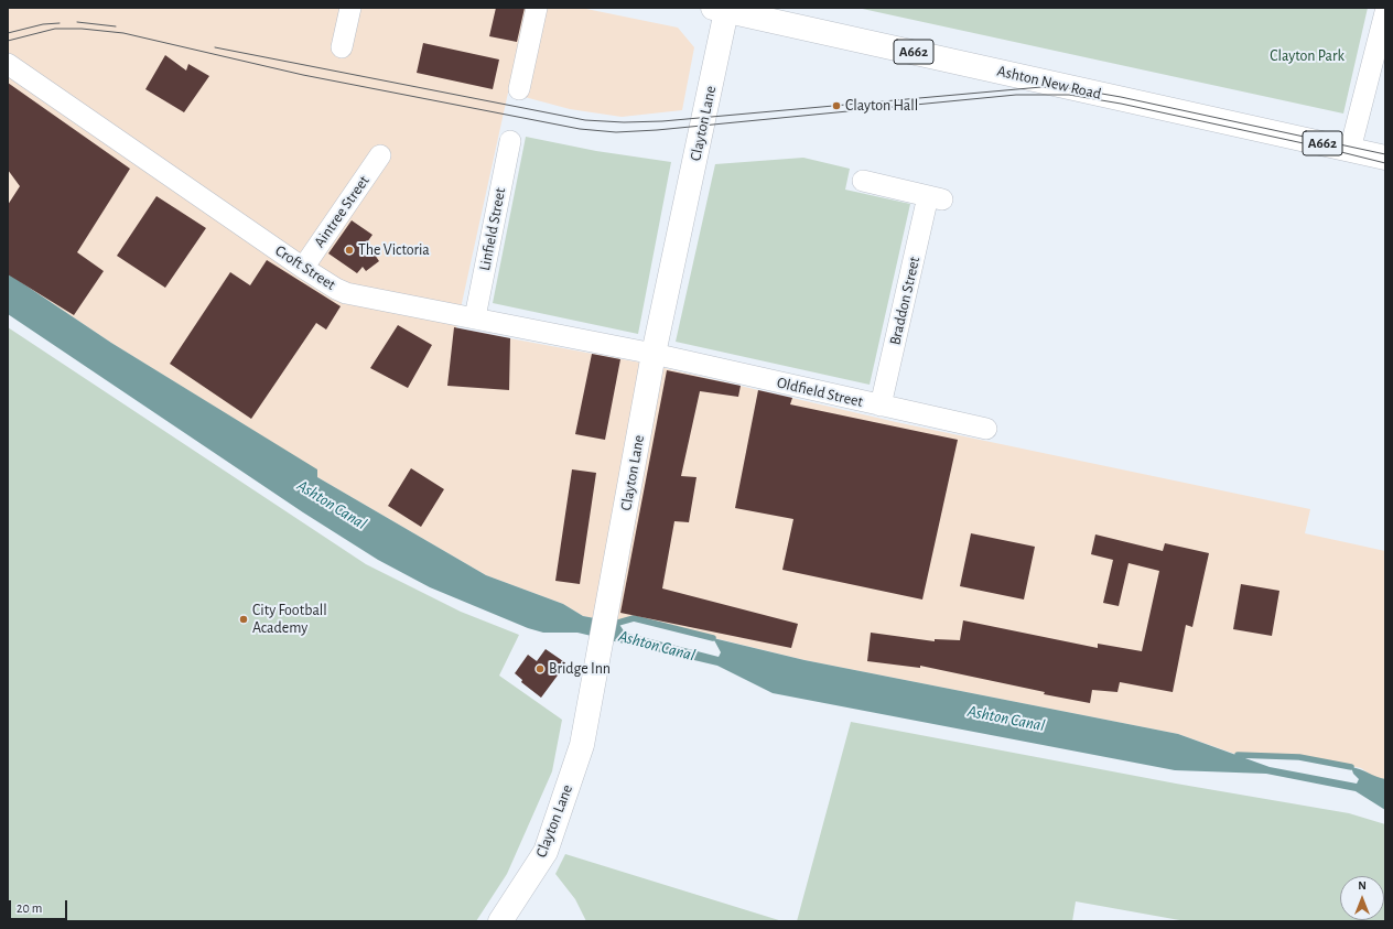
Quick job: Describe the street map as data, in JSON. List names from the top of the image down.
{
  "streets": {
    "street": [
      "A662",
      "Ashton New Road",
      "Clayton Lane",
      "Aintree Street",
      "Linfield Street",
      "Croft Street",
      "Braddon Street",
      "Oldfield Street"
    ]
  },
  "crossings": [
    ["Ashton New Road", "Clayton Lane"],
    ["Clayton Lane", "Croft Street"],
    ["Clayton Lane", "Oldfield Street"],
    ["Aintree Street", "Croft Street"],
    ["Linfield Street", "Croft Street"],
    ["Croft Street", "Oldfield Street"],
    ["Braddon Street", "Oldfield Street"]
  ],
  "water": ["Ashton Canal"],
  "parks": ["Clayton Park"],
  "places": [
    "Clayton Hall",
    "The Victoria",
    "City Football Academy",
    "Bridge Inn"
  ],
  "scale_bar": "20 m",
  "north": "top"
}
